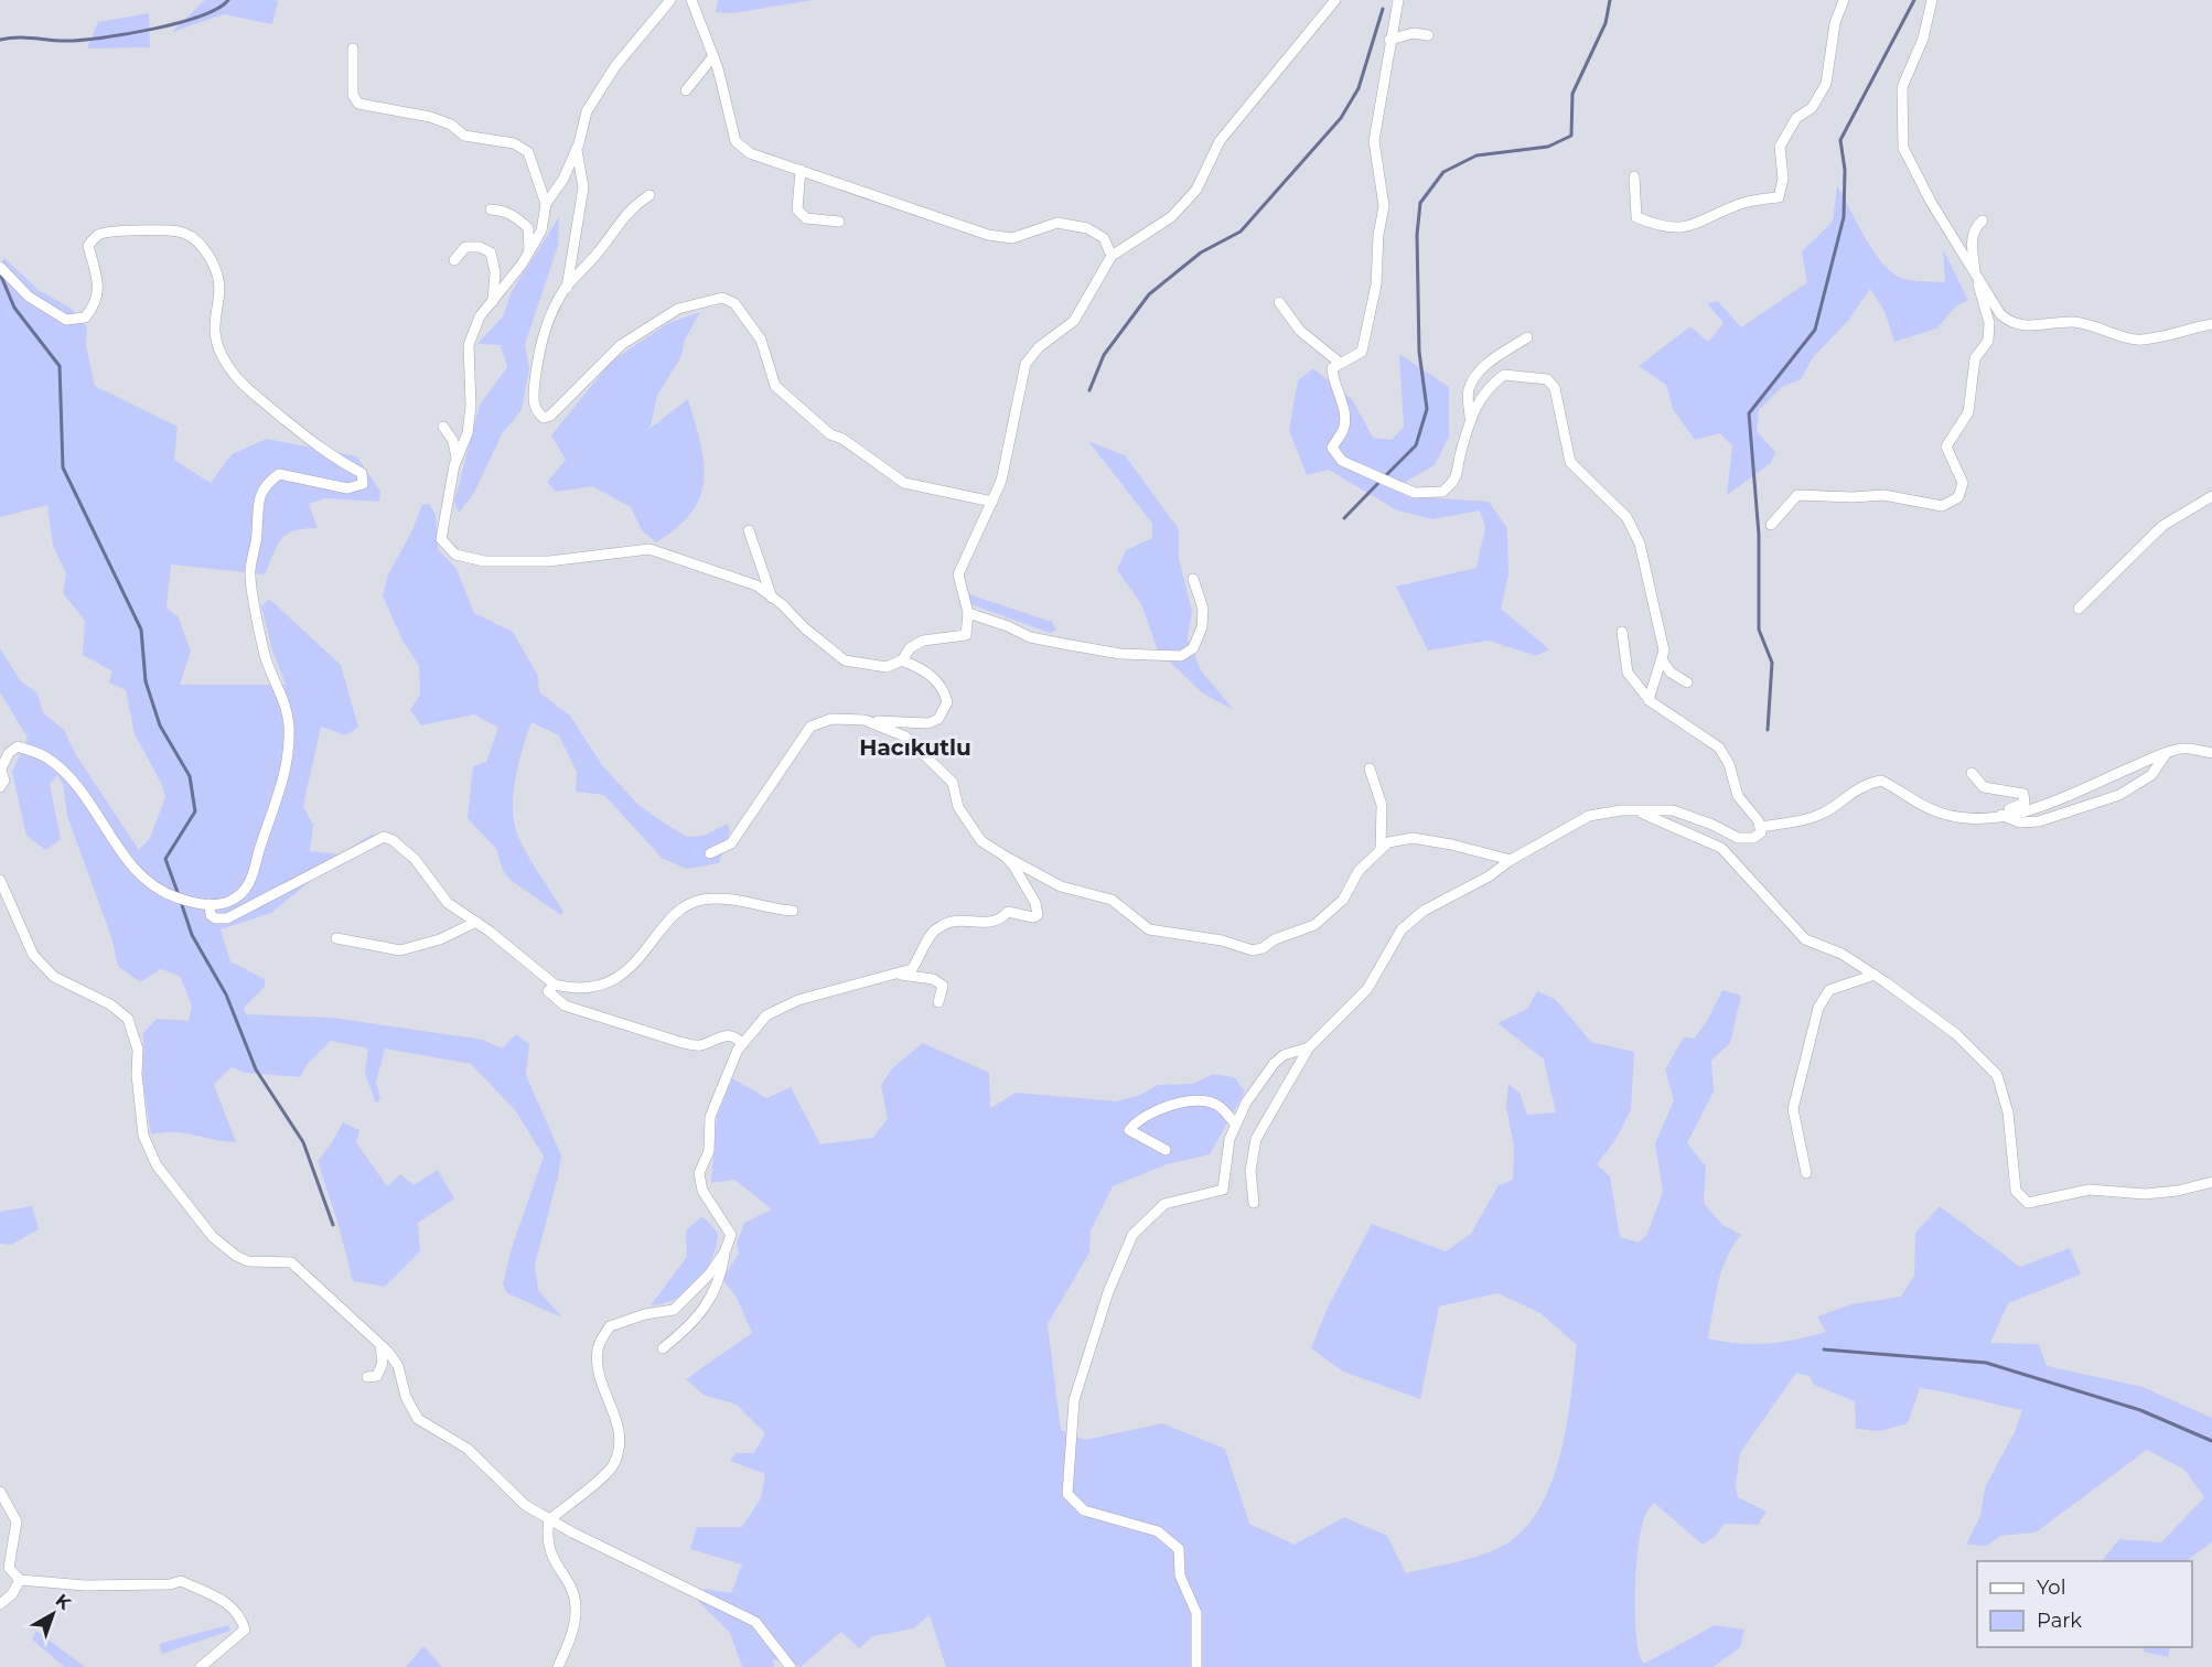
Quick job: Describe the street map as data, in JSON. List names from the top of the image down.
{
  "districts": ["Hacıkutlu"],
  "legend": ["Yol", "Park"],
  "north": "top right"
}
